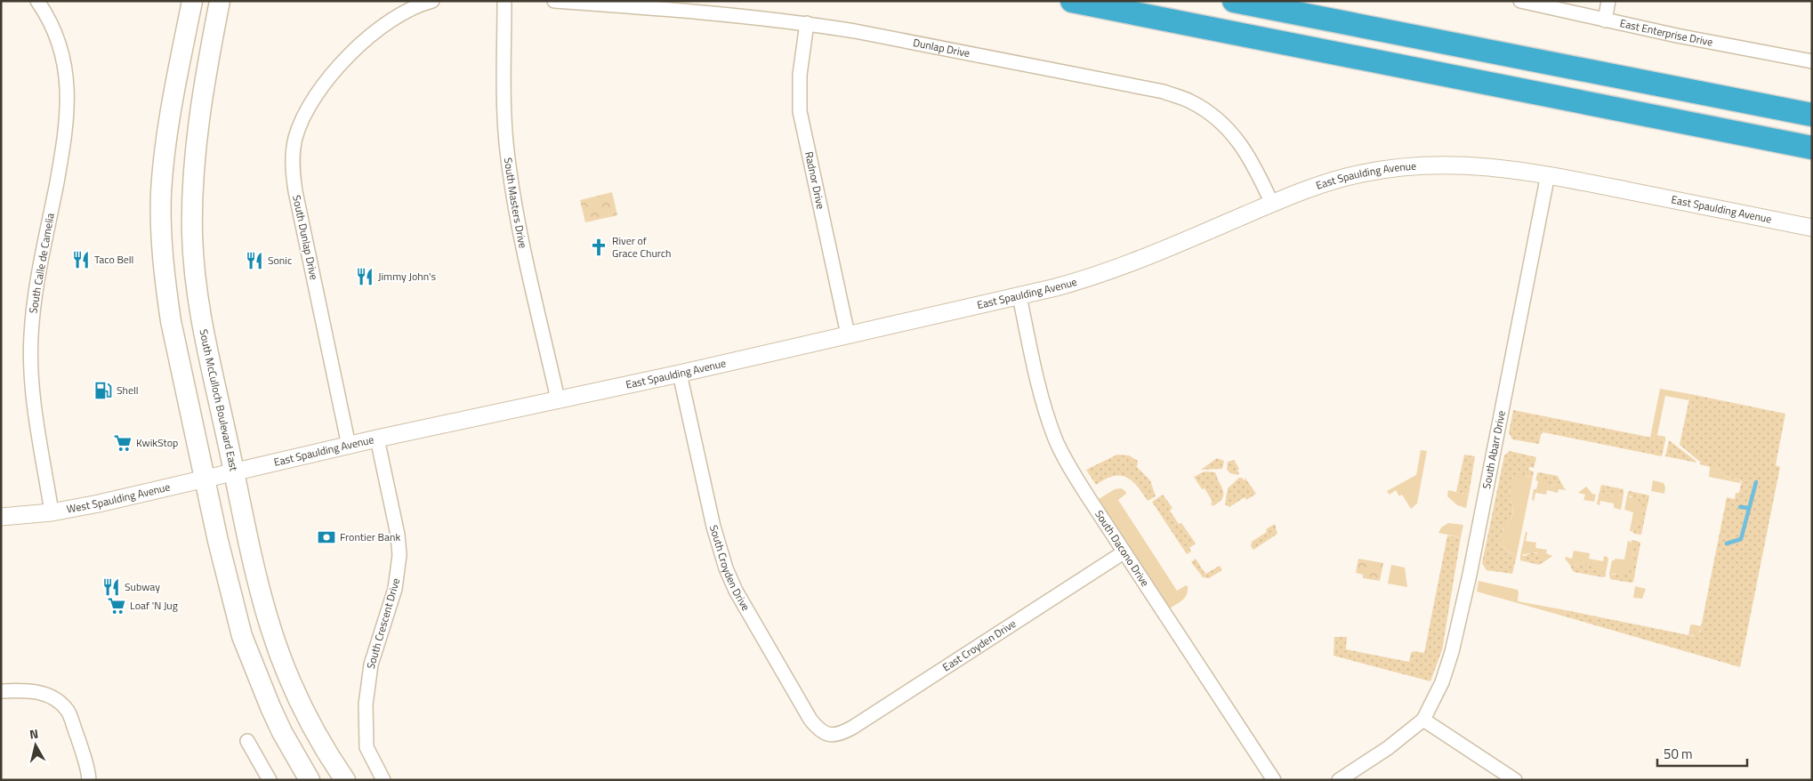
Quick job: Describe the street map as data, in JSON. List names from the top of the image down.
{
  "streets": {
    "main road": ["South McCulloch Boulevard East"],
    "street": [
      "East Enterprise Drive",
      "Dunlap Drive",
      "East Spaulding Avenue",
      "Radnor Drive",
      "South Masters Drive",
      "South Dunlap Drive",
      "South Calle de Camelia",
      "South Abarr Drive",
      "West Spaulding Avenue",
      "South Dacono Drive",
      "South Croyden Drive",
      "South Crescent Drive",
      "East Croyden Drive"
    ]
  },
  "crossings": [
    ["Dunlap Drive", "East Spaulding Avenue"],
    ["Dunlap Drive", "Radnor Drive"],
    ["East Spaulding Avenue", "Radnor Drive"],
    ["East Spaulding Avenue", "South Masters Drive"],
    ["East Spaulding Avenue", "South Dunlap Drive"],
    ["East Spaulding Avenue", "South McCulloch Boulevard East"],
    ["East Spaulding Avenue", "South Abarr Drive"],
    ["East Spaulding Avenue", "West Spaulding Avenue"],
    ["East Spaulding Avenue", "South Dacono Drive"],
    ["East Spaulding Avenue", "South Croyden Drive"],
    ["East Spaulding Avenue", "South Crescent Drive"],
    ["South Calle de Camelia", "West Spaulding Avenue"],
    ["South McCulloch Boulevard East", "West Spaulding Avenue"],
    ["South Dacono Drive", "East Croyden Drive"],
    ["South Croyden Drive", "East Croyden Drive"]
  ],
  "places": {
    "church": ["River of Grace Church"],
    "restaurant": [
      "Taco Bell",
      "Sonic",
      "Jimmy John's",
      "Subway"
    ],
    "fuel station": ["Shell"],
    "supermarket": ["KwikStop", "Loaf 'N Jug"],
    "bank": ["Frontier Bank"]
  },
  "scale_bar": "50 m",
  "north": "top"
}
